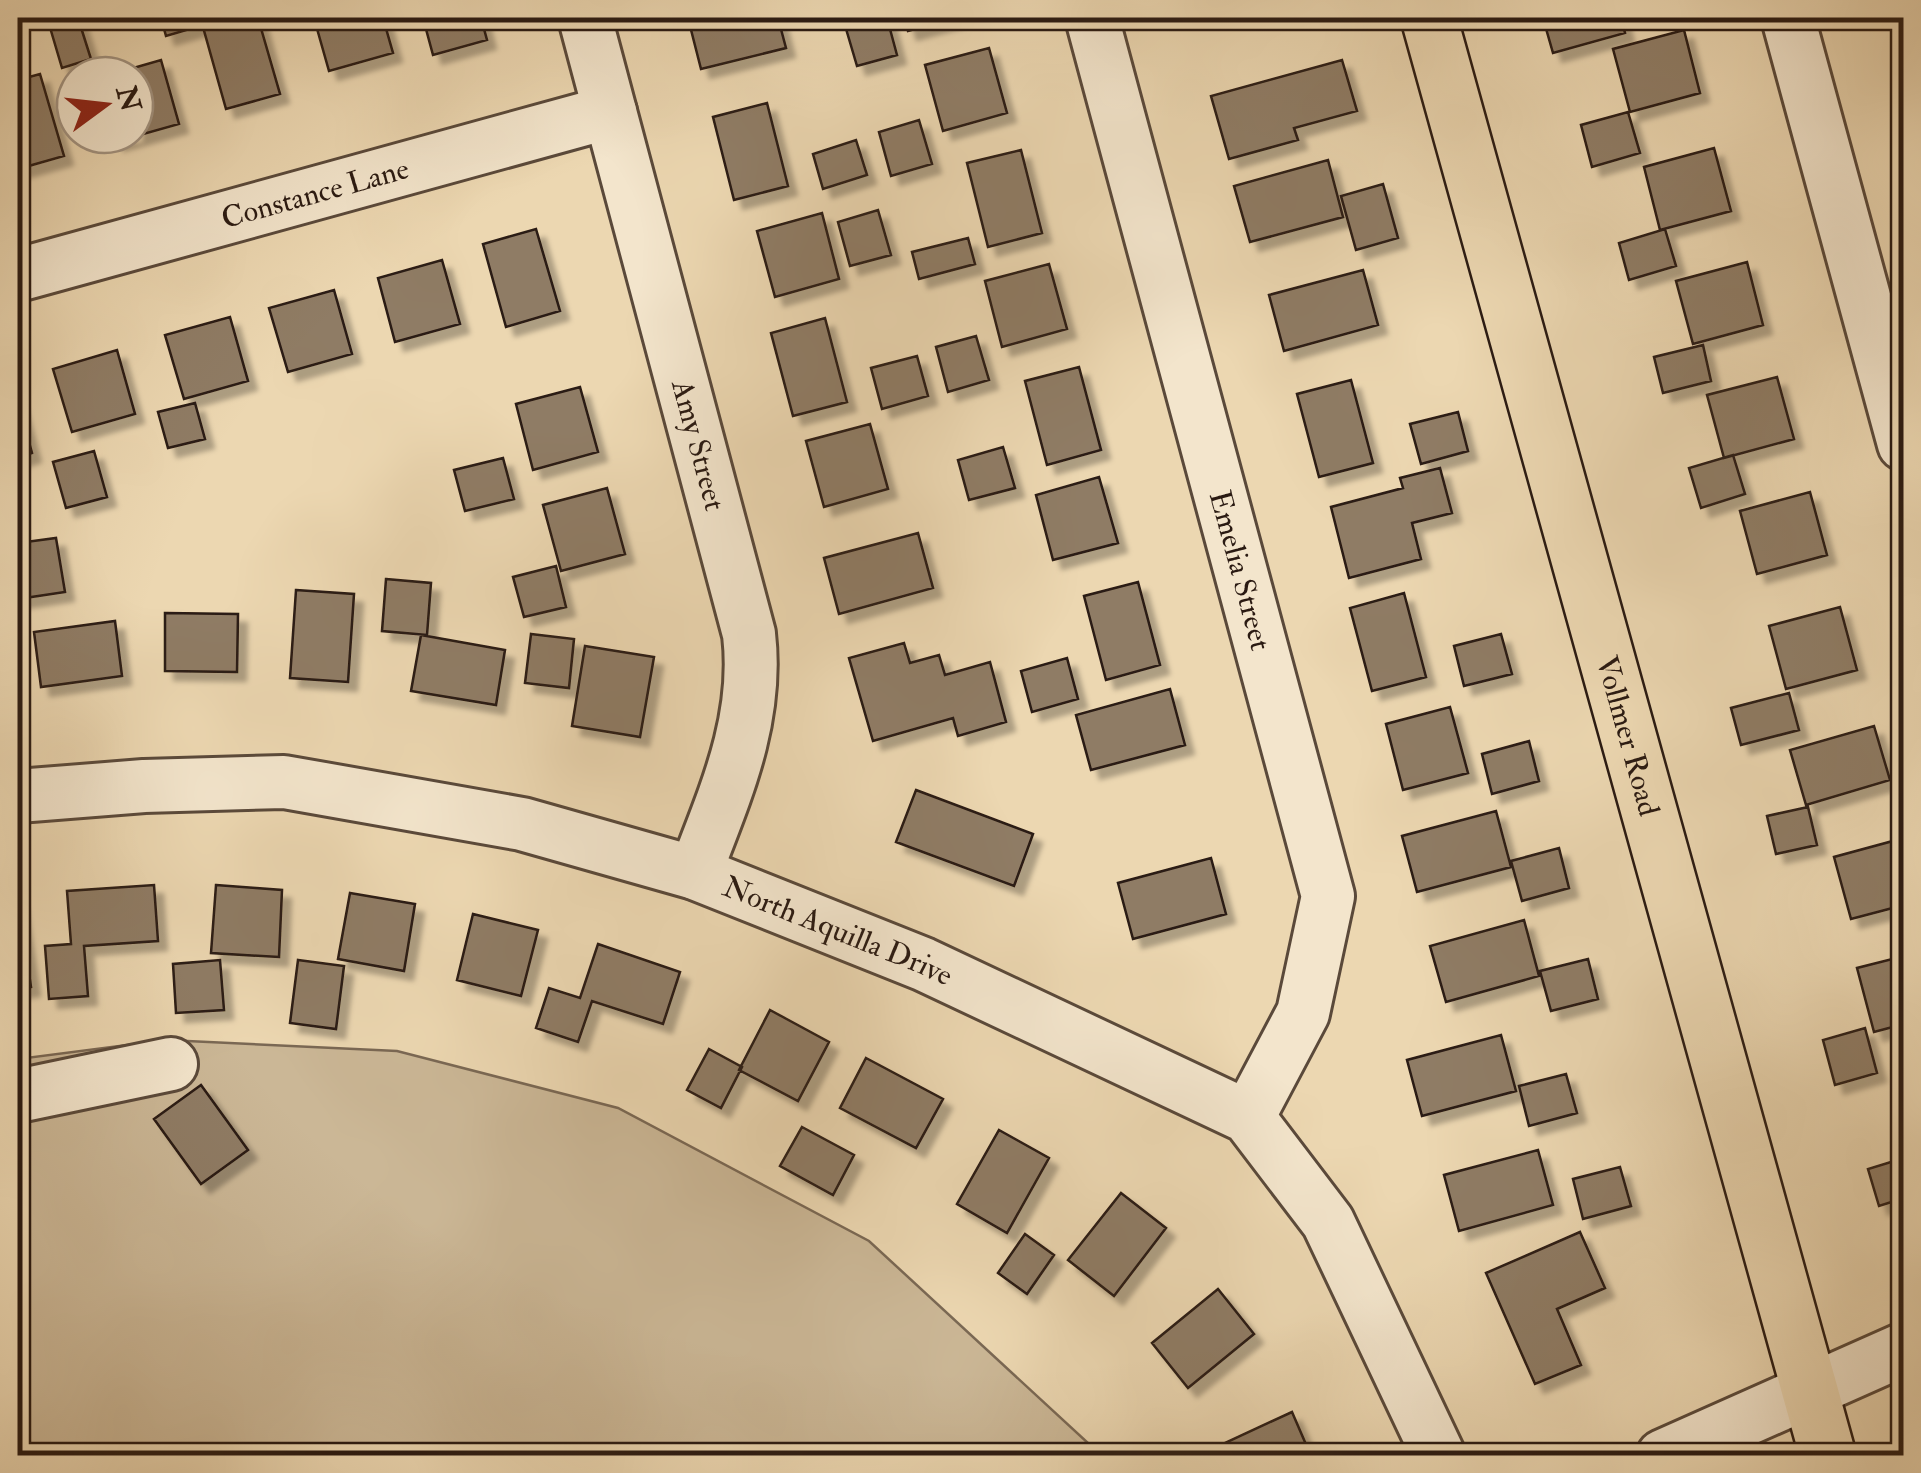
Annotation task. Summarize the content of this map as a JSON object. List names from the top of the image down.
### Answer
{
  "streets": {
    "main road": ["Vollmer Road"],
    "street": [
      "Constance Lane",
      "Amy Street",
      "Emelia Street",
      "North Aquilla Drive"
    ]
  },
  "crossings": [
    ["Constance Lane", "Amy Street"],
    ["Amy Street", "North Aquilla Drive"],
    ["Emelia Street", "North Aquilla Drive"]
  ],
  "north": "right"
}
